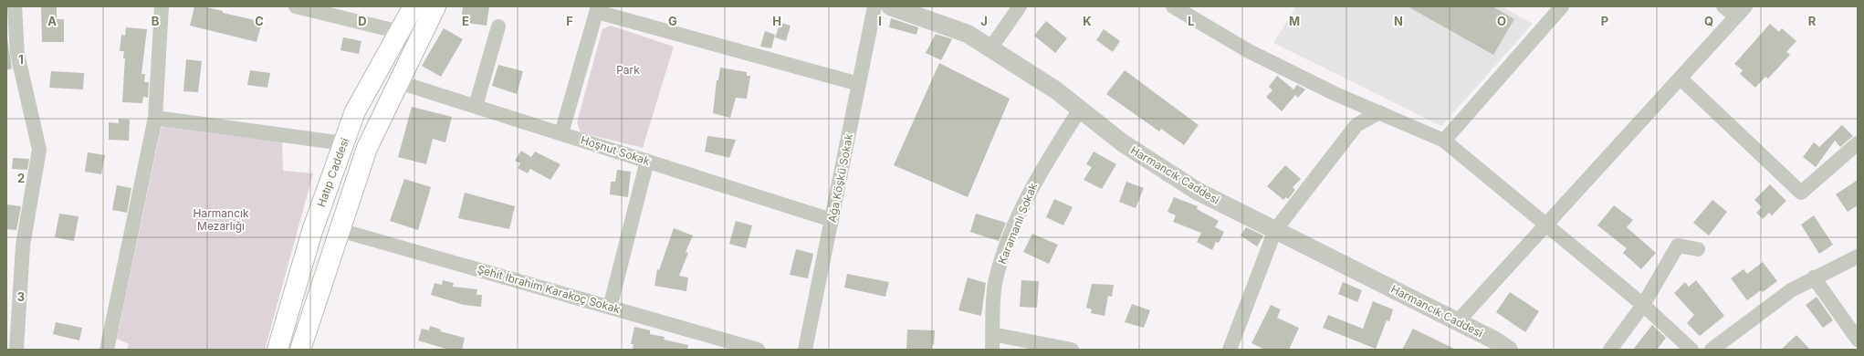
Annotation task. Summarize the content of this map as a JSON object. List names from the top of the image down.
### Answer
{
  "streets": {
    "main road": ["Hatıp Caddesi"],
    "street": [
      "Hoşnut Sokak",
      "Harmancık Caddesi",
      "Ağa Köşkü Sokak",
      "Karamanlı Sokak",
      "Şehit İbrahim Karakoç Sokak"
    ]
  },
  "crossings": [
    ["Hoşnut Sokak", "Hatıp Caddesi"],
    ["Hoşnut Sokak", "Ağa Köşkü Sokak"],
    ["Hatıp Caddesi", "Şehit İbrahim Karakoç Sokak"],
    ["Harmancık Caddesi", "Karamanlı Sokak"]
  ],
  "parks": ["Park", "Harmancık Mezarlığı"],
  "grid": {
    "columns": [
      "A",
      "B",
      "C",
      "D",
      "E",
      "F",
      "G",
      "H",
      "I",
      "J",
      "K",
      "L",
      "M",
      "N",
      "O",
      "P",
      "Q",
      "R"
    ],
    "rows": ["1", "2", "3"]
  }
}
